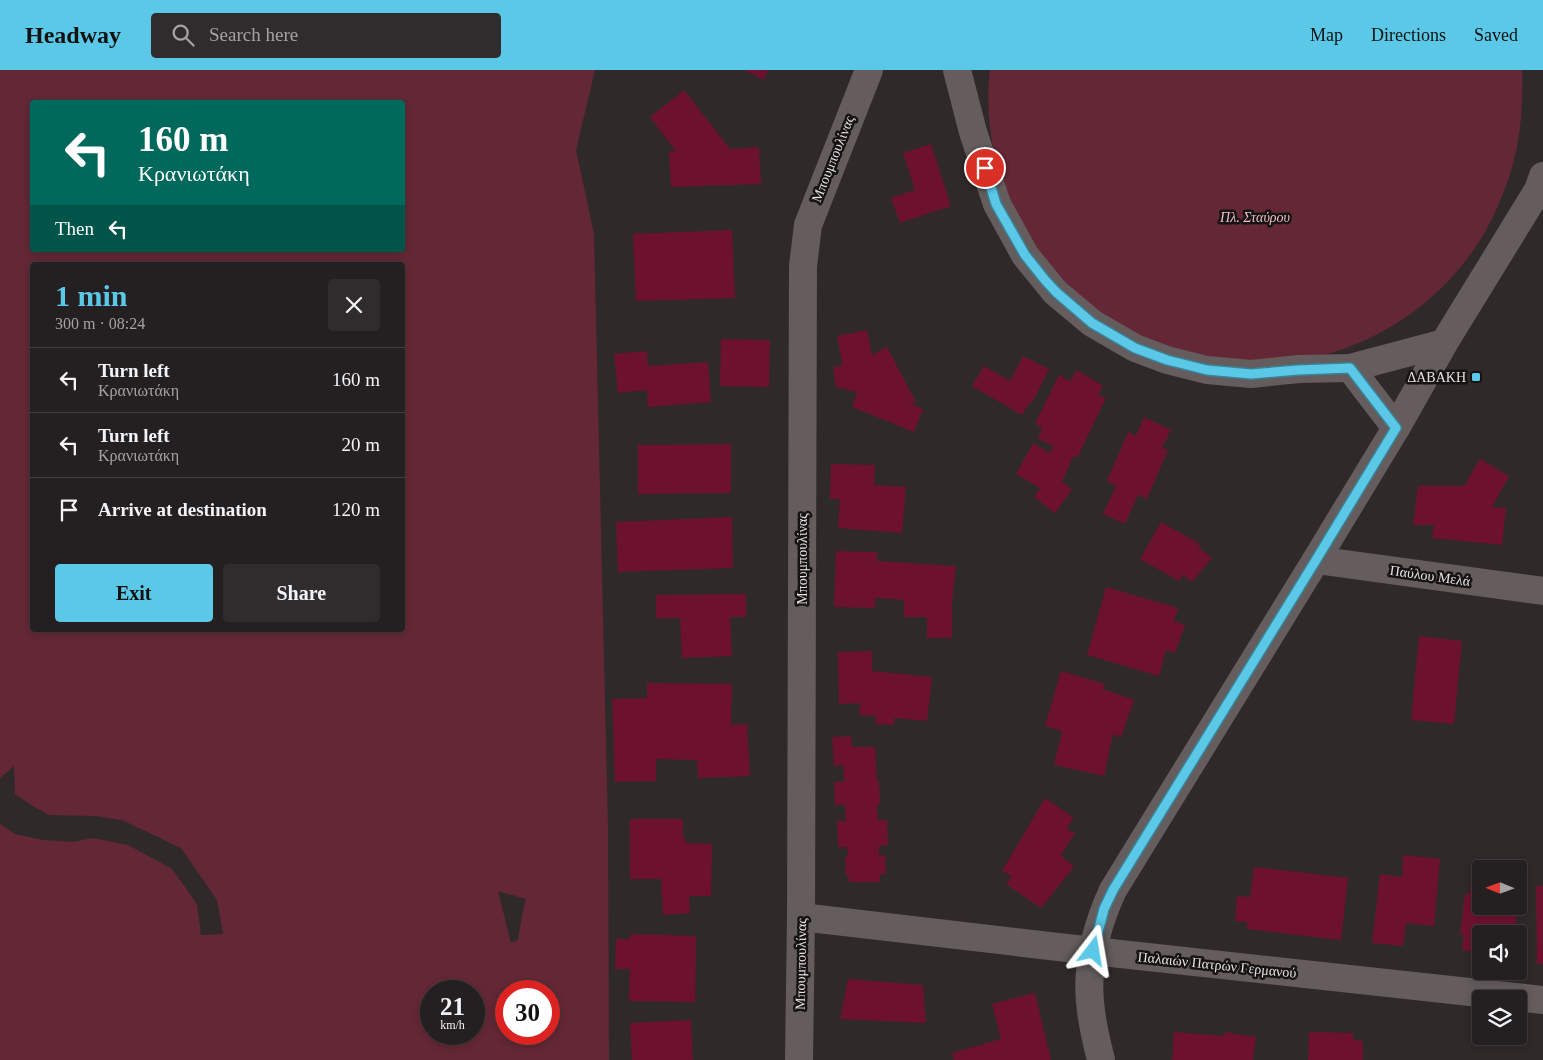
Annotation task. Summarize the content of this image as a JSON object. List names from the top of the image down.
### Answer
{
  "streets": {
    "street": ["Μπουμπουλίνας", "Παύλου Μελά", "Παλαιών Πατρών Γερμανού"]
  },
  "crossings": [
    ["Μπουμπουλίνας", "Παλαιών Πατρών Γερμανού"]
  ],
  "parks": ["Πλ. Σταύρου"],
  "places": {
    "transit": ["ΔΑΒΑΚΗ"]
  },
  "north": "left",
  "page": {
    "header": "Headway",
    "search": "Search here",
    "nav": ["Map", "Directions", "Saved"],
    "turn": ["160 m", "Κρανιωτάκη"],
    "then": "Then",
    "heading": ["1 min", "300 m · 08:24"],
    "list": [
      {
        "name": "Turn left",
        "note": "Κρανιωτάκη",
        "value": "160 m"
      },
      {
        "name": "Turn left",
        "note": "Κρανιωτάκη",
        "value": "20 m"
      },
      {
        "name": "Arrive at destination",
        "value": "120 m"
      }
    ],
    "buttons": ["Exit", "Share"],
    "speed": "21 km/h",
    "limit": "30"
  }
}
